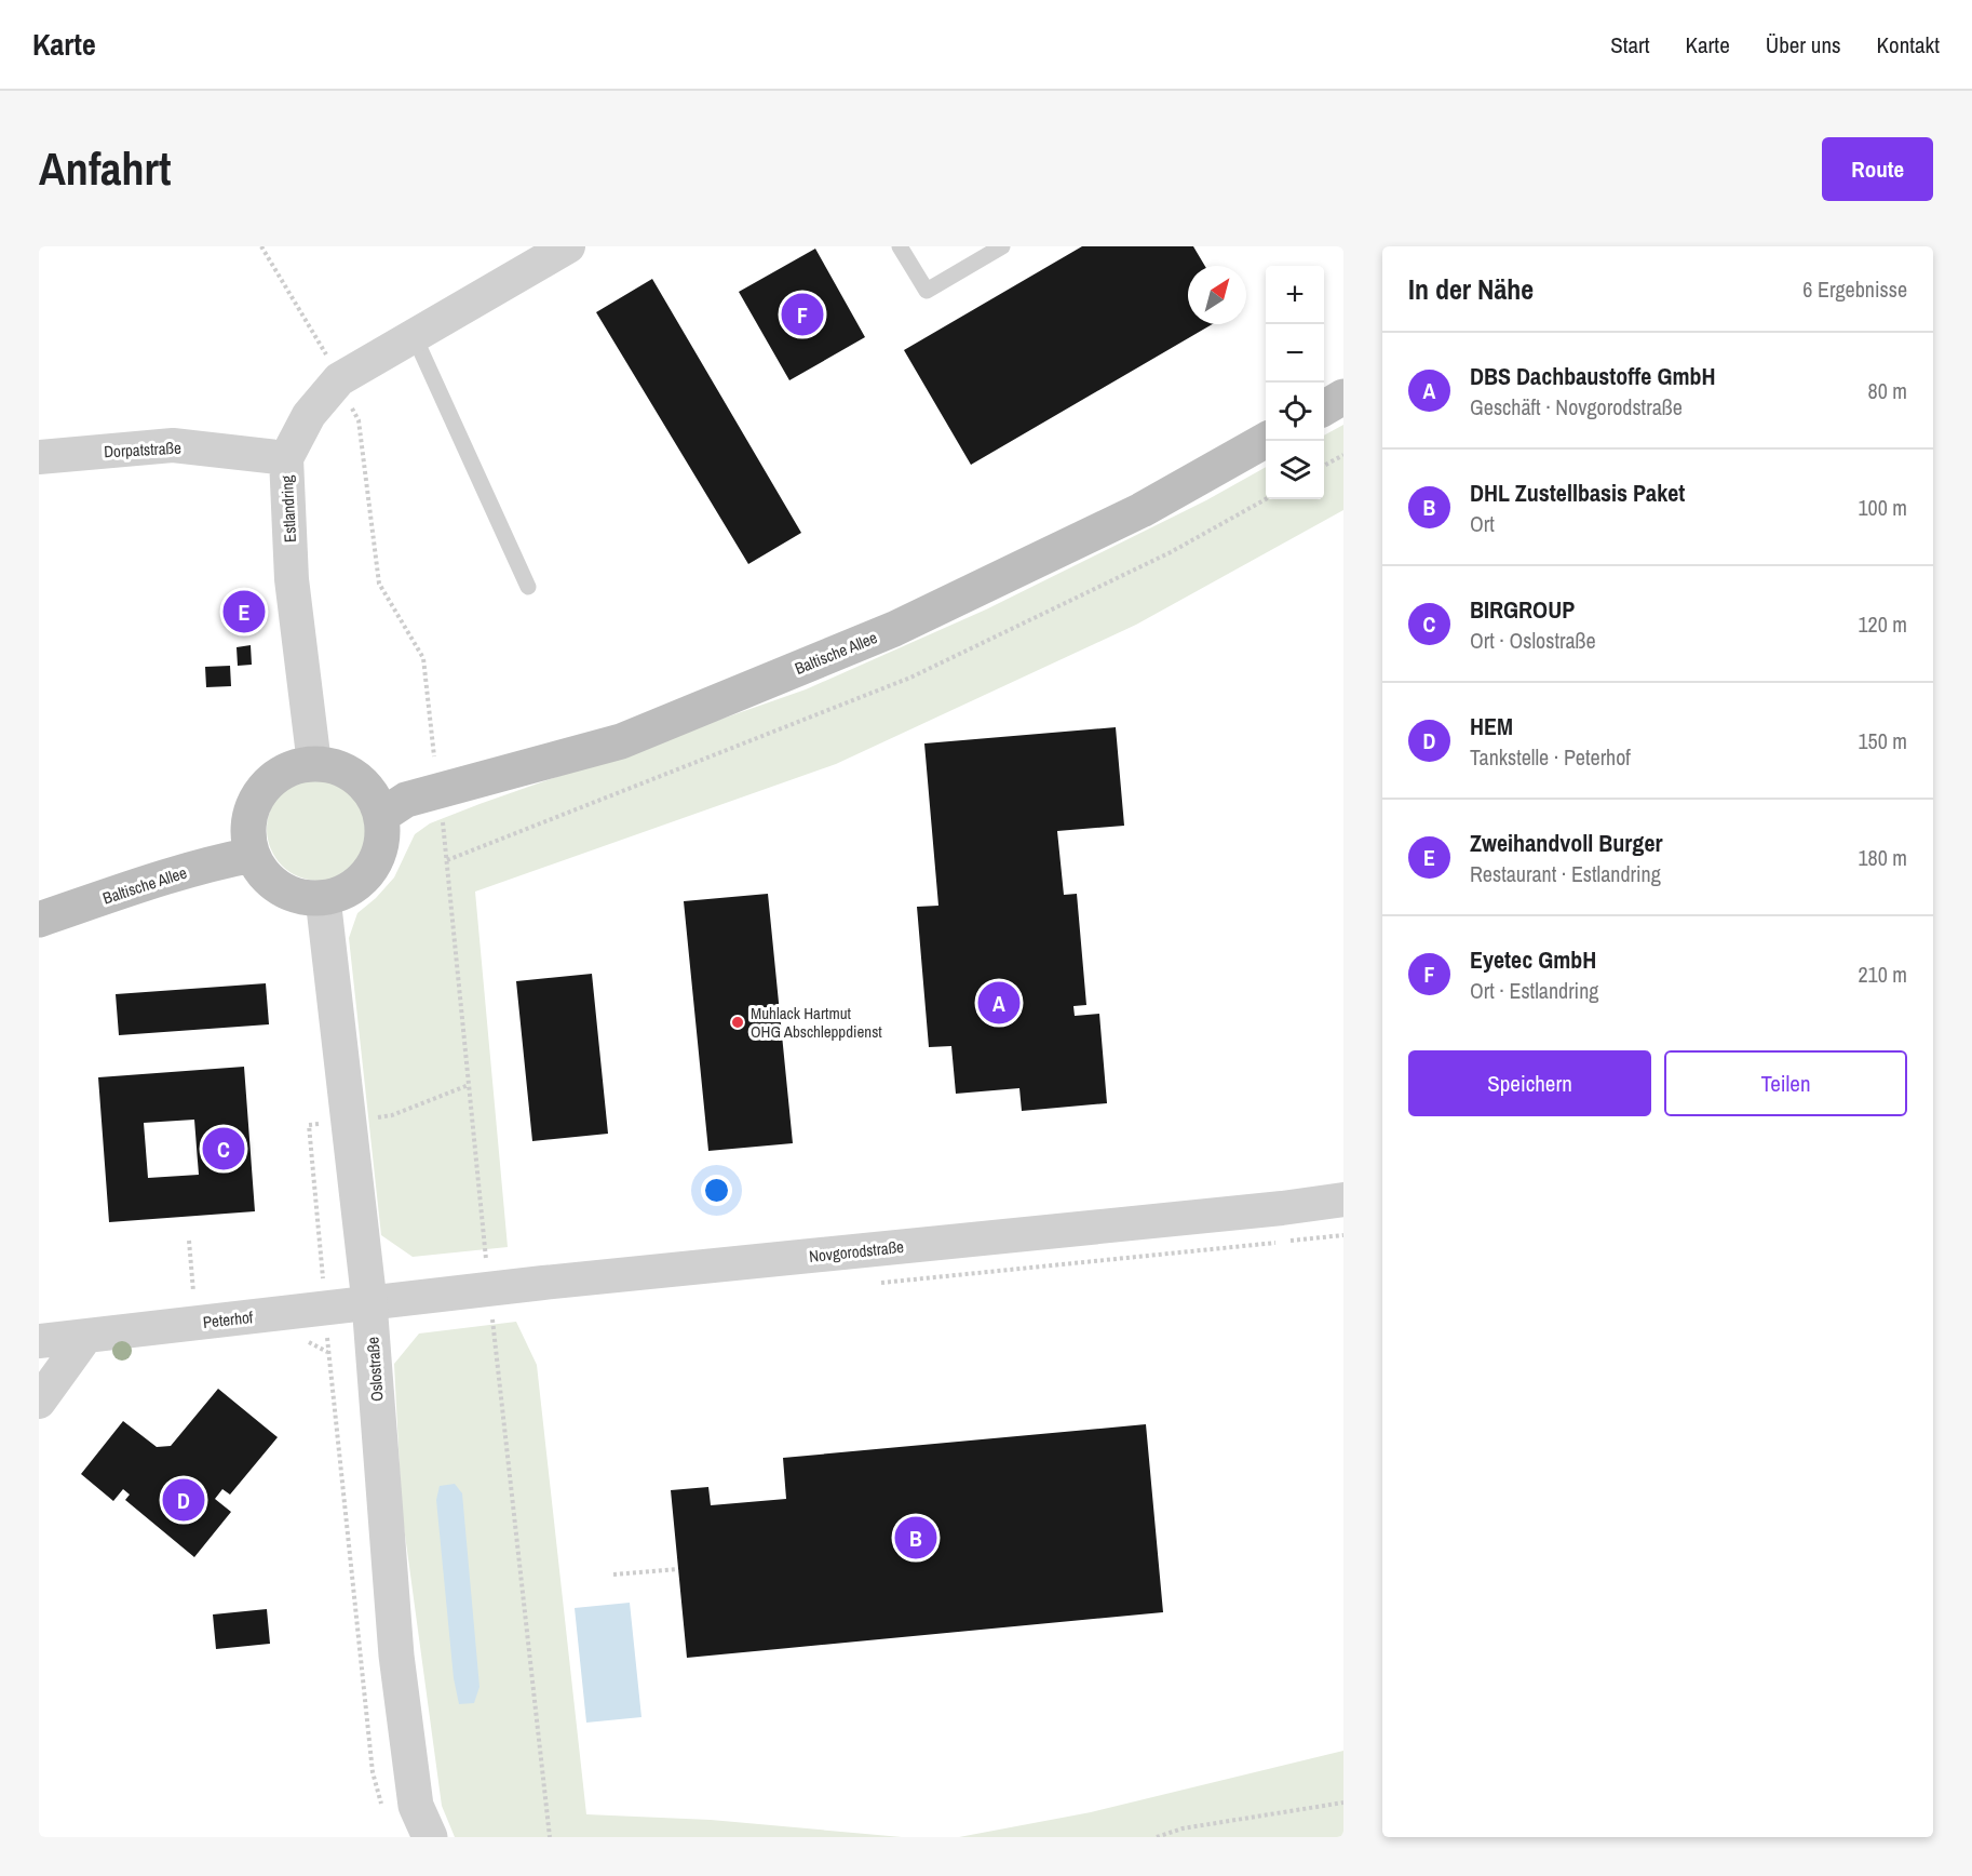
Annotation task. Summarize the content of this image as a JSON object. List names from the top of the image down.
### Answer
{
  "streets": {
    "main road": ["Baltische Allee"],
    "street": [
      "Dorpatstraße",
      "Estlandring",
      "Novgorodstraße",
      "Peterhof",
      "Oslostraße"
    ]
  },
  "crossings": [
    ["Dorpatstraße", "Estlandring"],
    ["Estlandring", "Baltische Allee"],
    ["Estlandring", "Oslostraße"],
    ["Baltische Allee", "Oslostraße"],
    ["Novgorodstraße", "Peterhof"],
    ["Novgorodstraße", "Oslostraße"],
    ["Peterhof", "Oslostraße"]
  ],
  "places": ["Muhlack Hartmut OHG Abschleppdienst"],
  "north": "top right",
  "page": {
    "header": "Karte",
    "nav": [
      "Start",
      "Karte",
      "Über uns",
      "Kontakt"
    ],
    "buttons": [
      "Route",
      ["Speichern", "Teilen"]
    ],
    "title": "Anfahrt",
    "heading": ["In der Nähe", "6 Ergebnisse"],
    "map_buttons": ["+", "−"],
    "pins": [
      "F",
      "E",
      "A",
      "C",
      "D",
      "B"
    ],
    "list": [
      {
        "mark": "A",
        "name": "DBS Dachbaustoffe GmbH",
        "note": "Geschäft · Novgorodstraße",
        "value": "80 m"
      },
      {
        "mark": "B",
        "name": "DHL Zustellbasis Paket",
        "note": "Ort",
        "value": "100 m"
      },
      {
        "mark": "C",
        "name": "BIRGROUP",
        "note": "Ort · Oslostraße",
        "value": "120 m"
      },
      {
        "mark": "D",
        "name": "HEM",
        "note": "Tankstelle · Peterhof",
        "value": "150 m"
      },
      {
        "mark": "E",
        "name": "Zweihandvoll Burger",
        "note": "Restaurant · Estlandring",
        "value": "180 m"
      },
      {
        "mark": "F",
        "name": "Eyetec GmbH",
        "note": "Ort · Estlandring",
        "value": "210 m"
      }
    ]
  }
}
